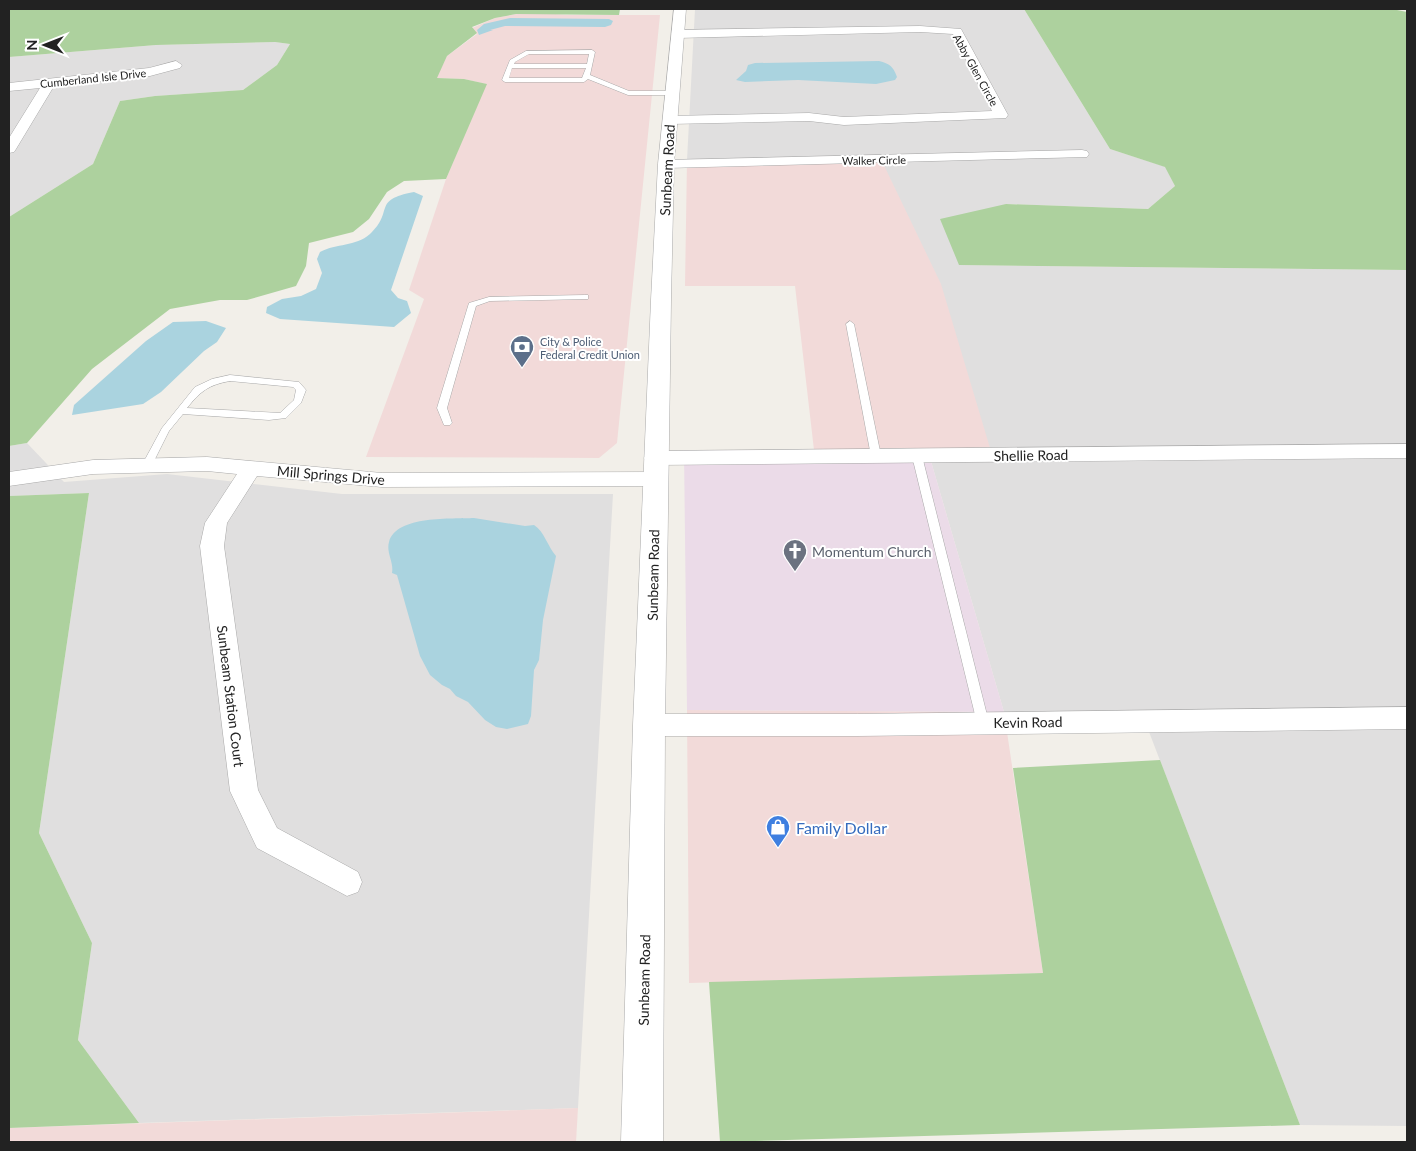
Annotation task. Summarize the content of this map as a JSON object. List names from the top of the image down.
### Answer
{
  "streets": {
    "street": [
      "Abby Glen Circle",
      "Cumberland Isle Drive",
      "Walker Circle",
      "Sunbeam Road",
      "Shellie Road",
      "Mill Springs Drive",
      "Sunbeam Station Court",
      "Kevin Road"
    ]
  },
  "crossings": [
    ["Abby Glen Circle", "Sunbeam Road"],
    ["Walker Circle", "Sunbeam Road"],
    ["Sunbeam Road", "Shellie Road"],
    ["Sunbeam Road", "Mill Springs Drive"],
    ["Sunbeam Road", "Kevin Road"],
    ["Shellie Road", "Mill Springs Drive"],
    ["Mill Springs Drive", "Sunbeam Station Court"]
  ],
  "places": {
    "bank": ["City & Police Federal Credit Union"],
    "church": ["Momentum Church"],
    "shop": ["Family Dollar"]
  },
  "north": "left"
}
